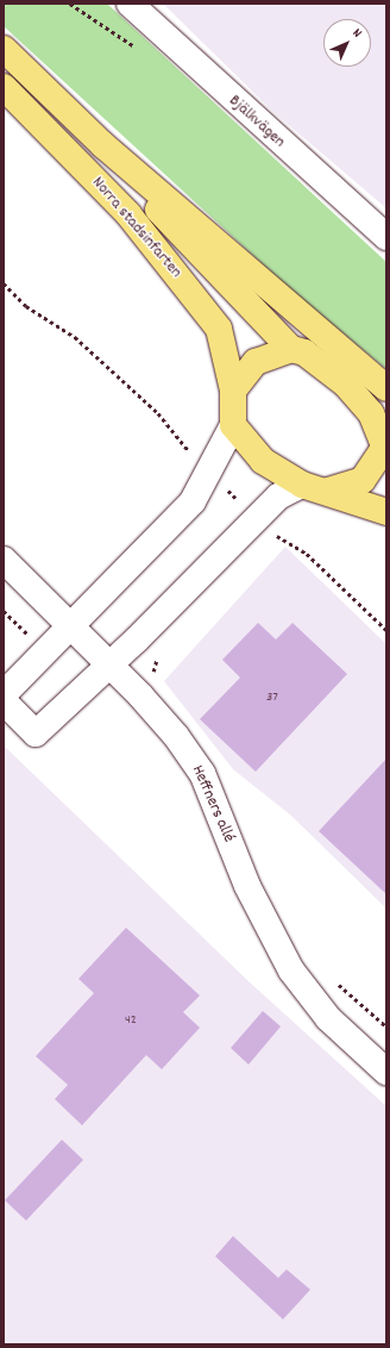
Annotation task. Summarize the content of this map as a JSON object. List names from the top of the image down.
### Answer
{
  "streets": {
    "main road": ["Norra stadsinfarten"],
    "street": ["Bjälkvägen", "Heffners allé"]
  },
  "house_numbers": ["37", "42"],
  "north": "top right"
}
